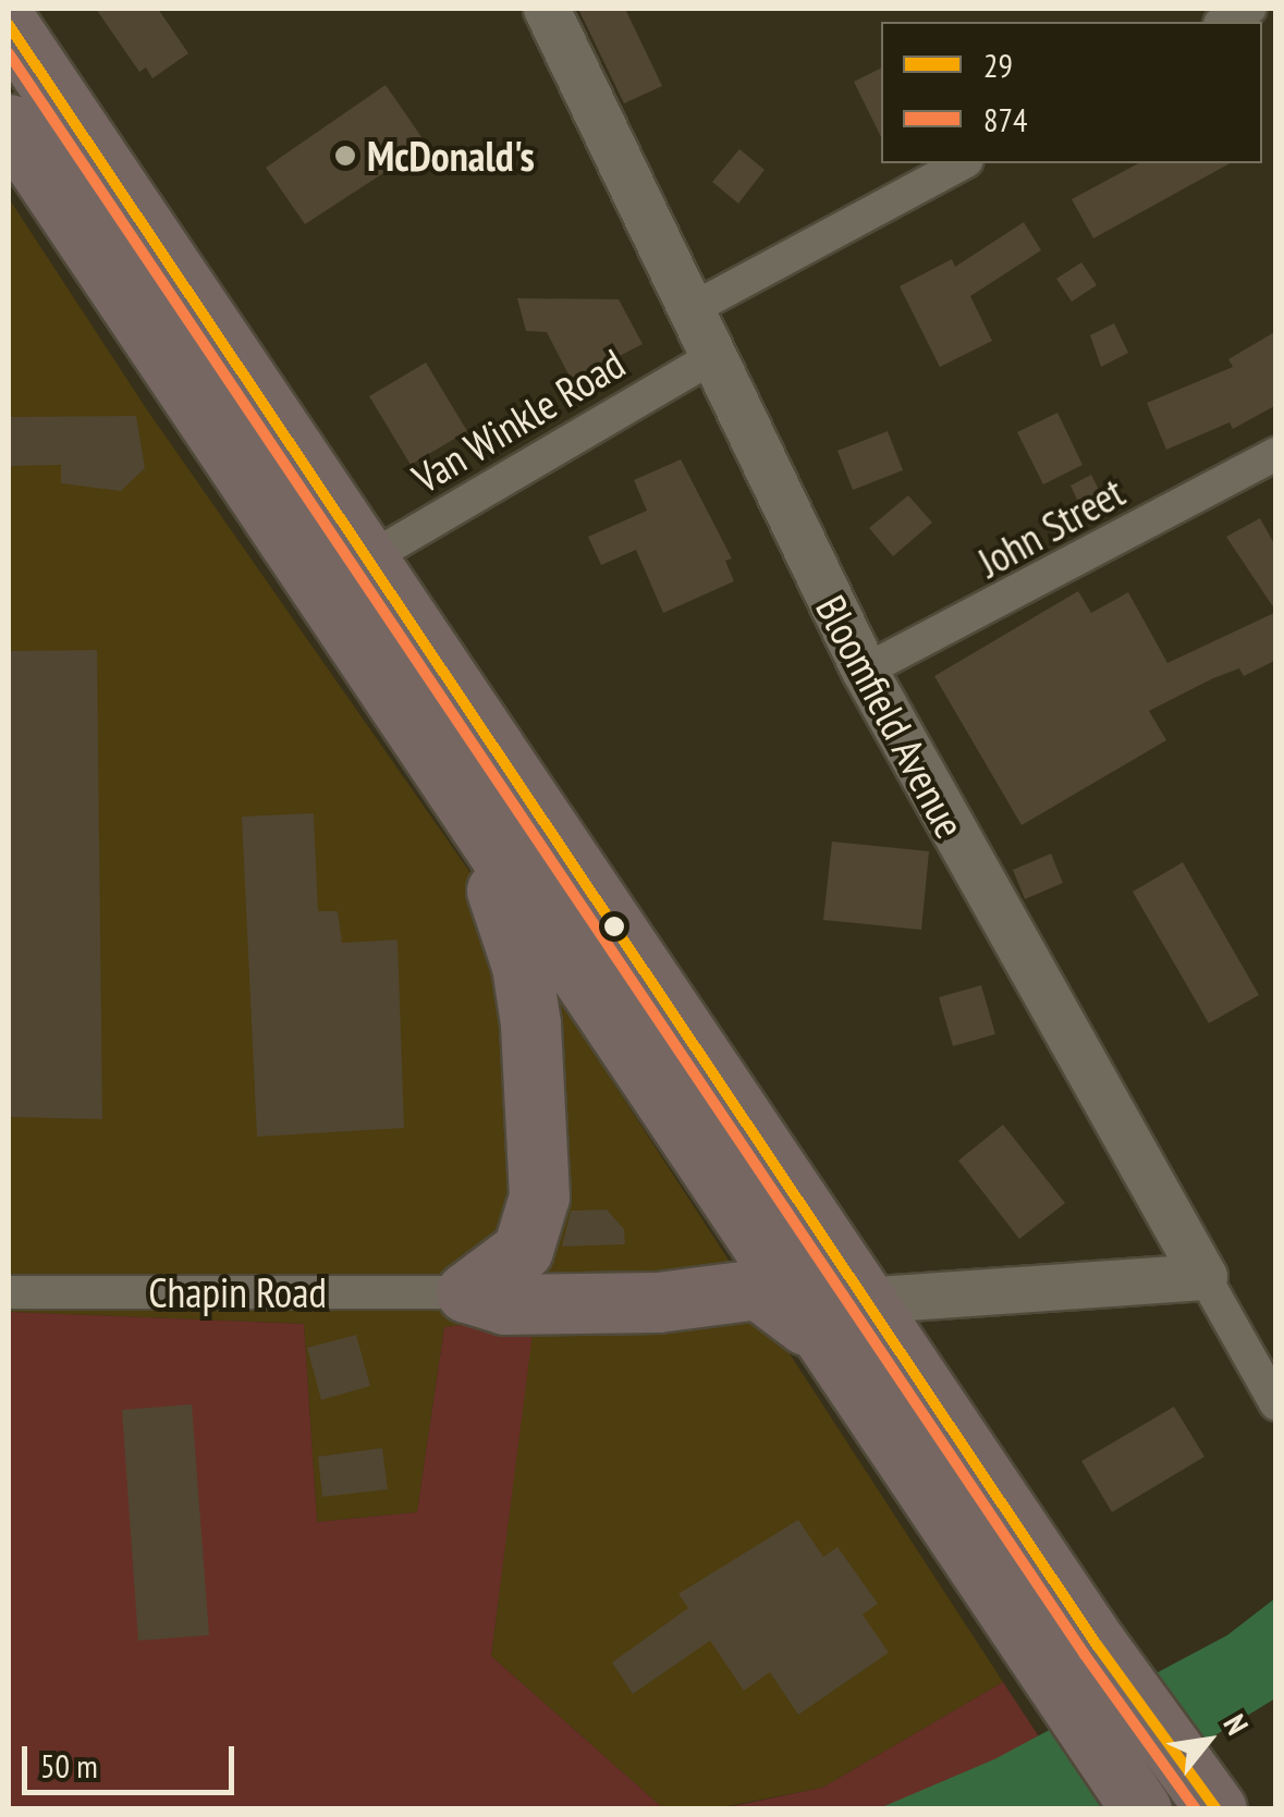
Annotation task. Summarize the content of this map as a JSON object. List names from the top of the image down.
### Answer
{
  "streets": {
    "street": [
      "Van Winkle Road",
      "John Street",
      "Bloomfield Avenue",
      "Chapin Road"
    ]
  },
  "crossings": [
    ["Van Winkle Road", "Bloomfield Avenue"],
    ["John Street", "Bloomfield Avenue"]
  ],
  "places": ["McDonald's"],
  "lines": ["transit line 29", "transit line 874"],
  "legend": ["29", "874"],
  "scale_bar": "50 m",
  "north": "top right"
}
